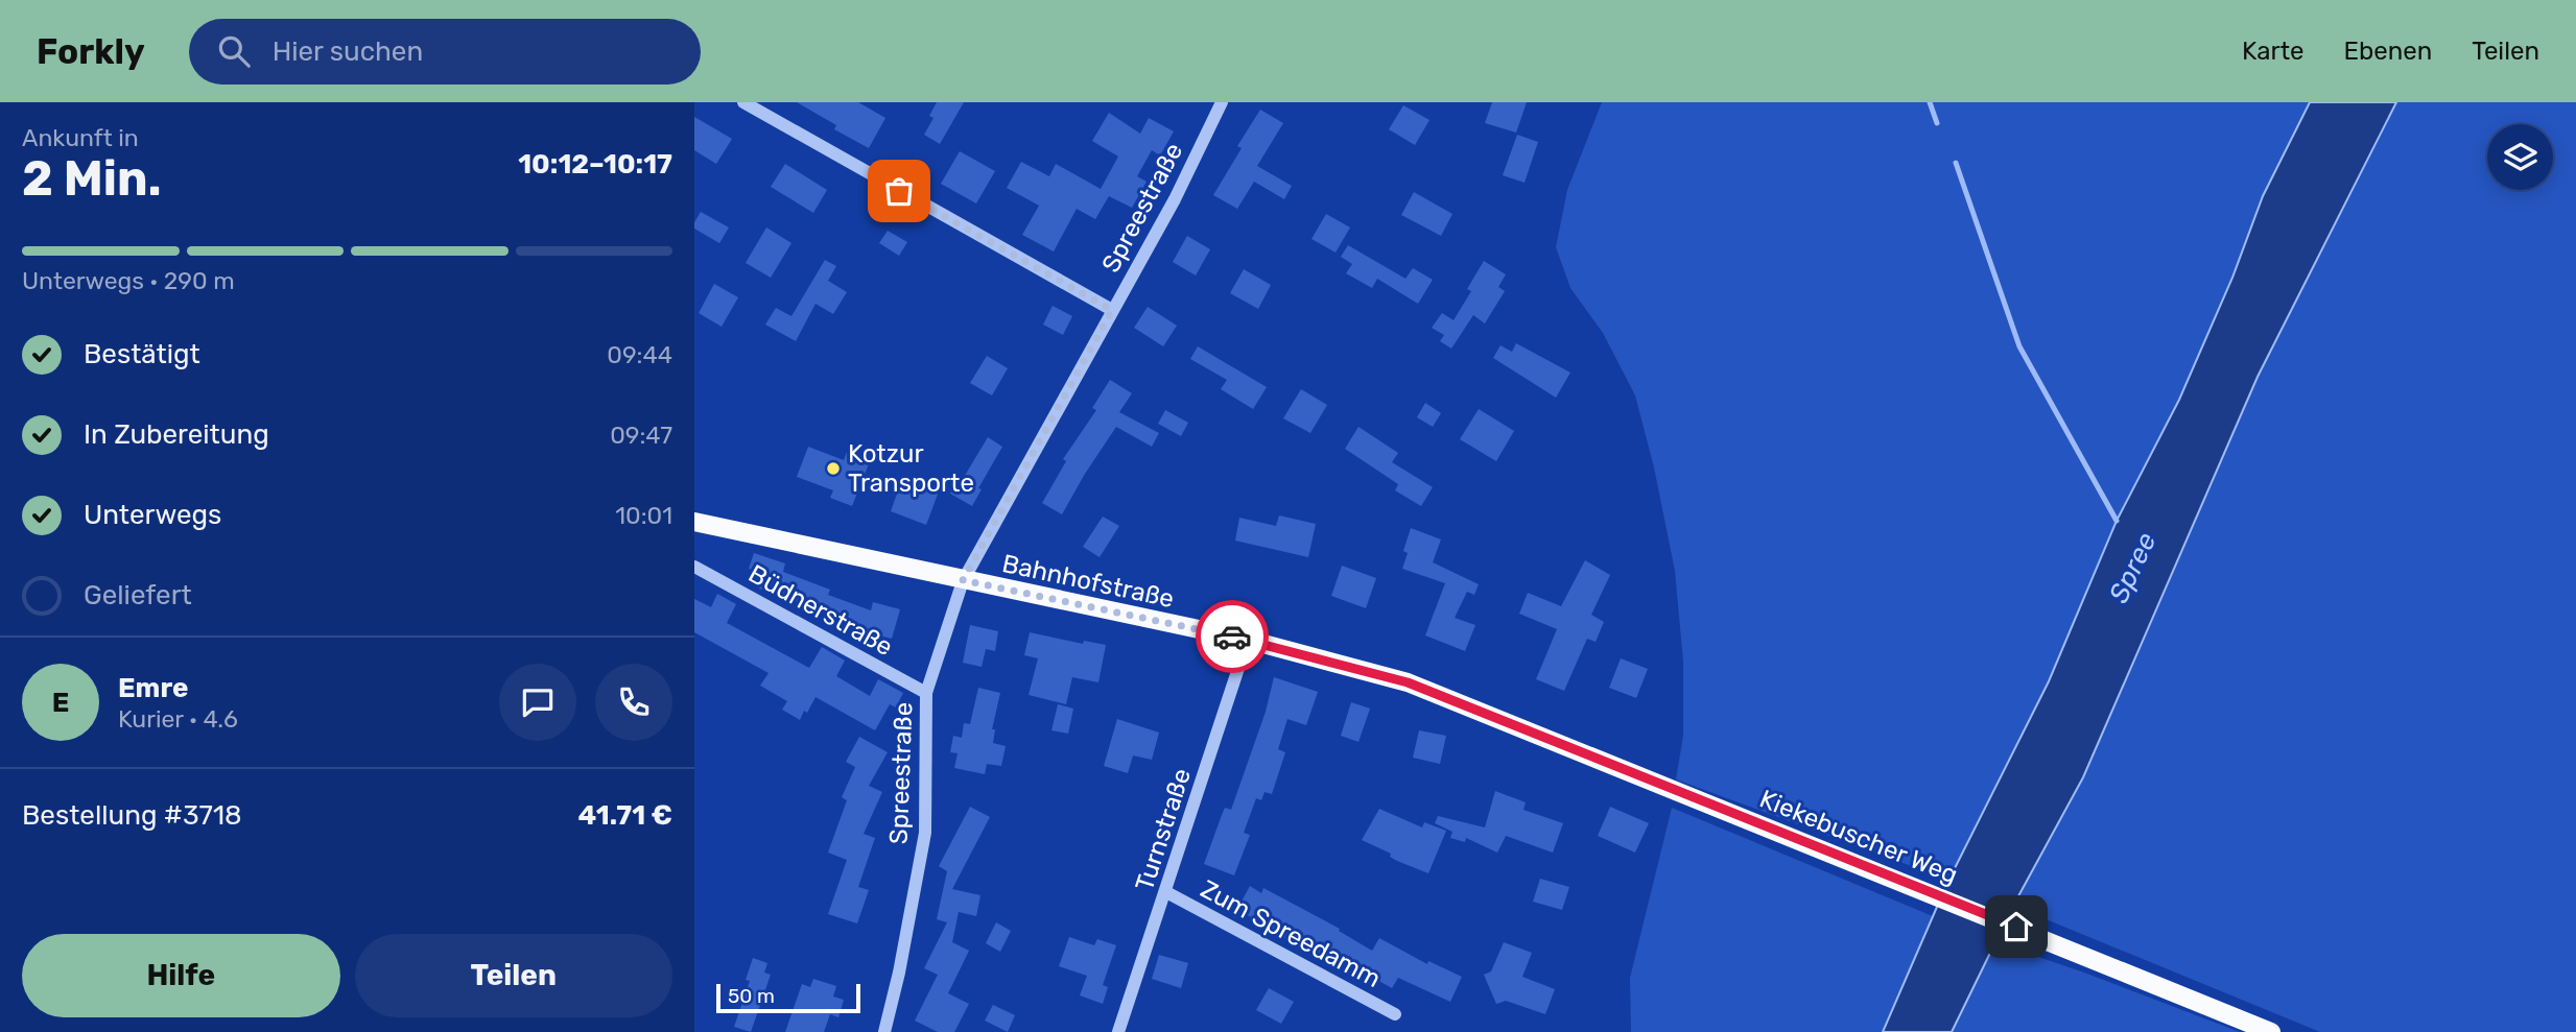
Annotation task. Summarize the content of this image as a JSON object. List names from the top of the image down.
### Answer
{
  "streets": {
    "main road": ["Bahnhofstraße", "Kiekebuscher Weg"],
    "street": [
      "Spreestraße",
      "Büdnerstraße",
      "Turnstraße",
      "Zum Spreedamm"
    ]
  },
  "crossings": [
    ["Spreestraße", "Bahnhofstraße"],
    ["Spreestraße", "Büdnerstraße"],
    ["Bahnhofstraße", "Turnstraße"],
    ["Bahnhofstraße", "Kiekebuscher Weg"],
    ["Turnstraße", "Zum Spreedamm"]
  ],
  "water": ["Spree"],
  "places": ["Kotzur Transporte"],
  "scale_bar": "50 m",
  "page": {
    "header": "Forkly",
    "search": "Hier suchen",
    "nav": ["Karte", "Ebenen", "Teilen"],
    "heading": ["2 Min.", "Ankunft in", "10:12–10:17"],
    "panel": [
      "Emre",
      "Kurier · 4.6",
      "Bestellung #3718",
      "41.71 €"
    ],
    "bar": "Unterwegs · 290 m",
    "list": [
      ["Bestätigt", "09:44"],
      ["In Zubereitung", "09:47"],
      ["Unterwegs", "10:01"],
      "Geliefert"
    ],
    "round": "E",
    "buttons": ["Hilfe", "Teilen"],
    "scale": "50 m"
  }
}
